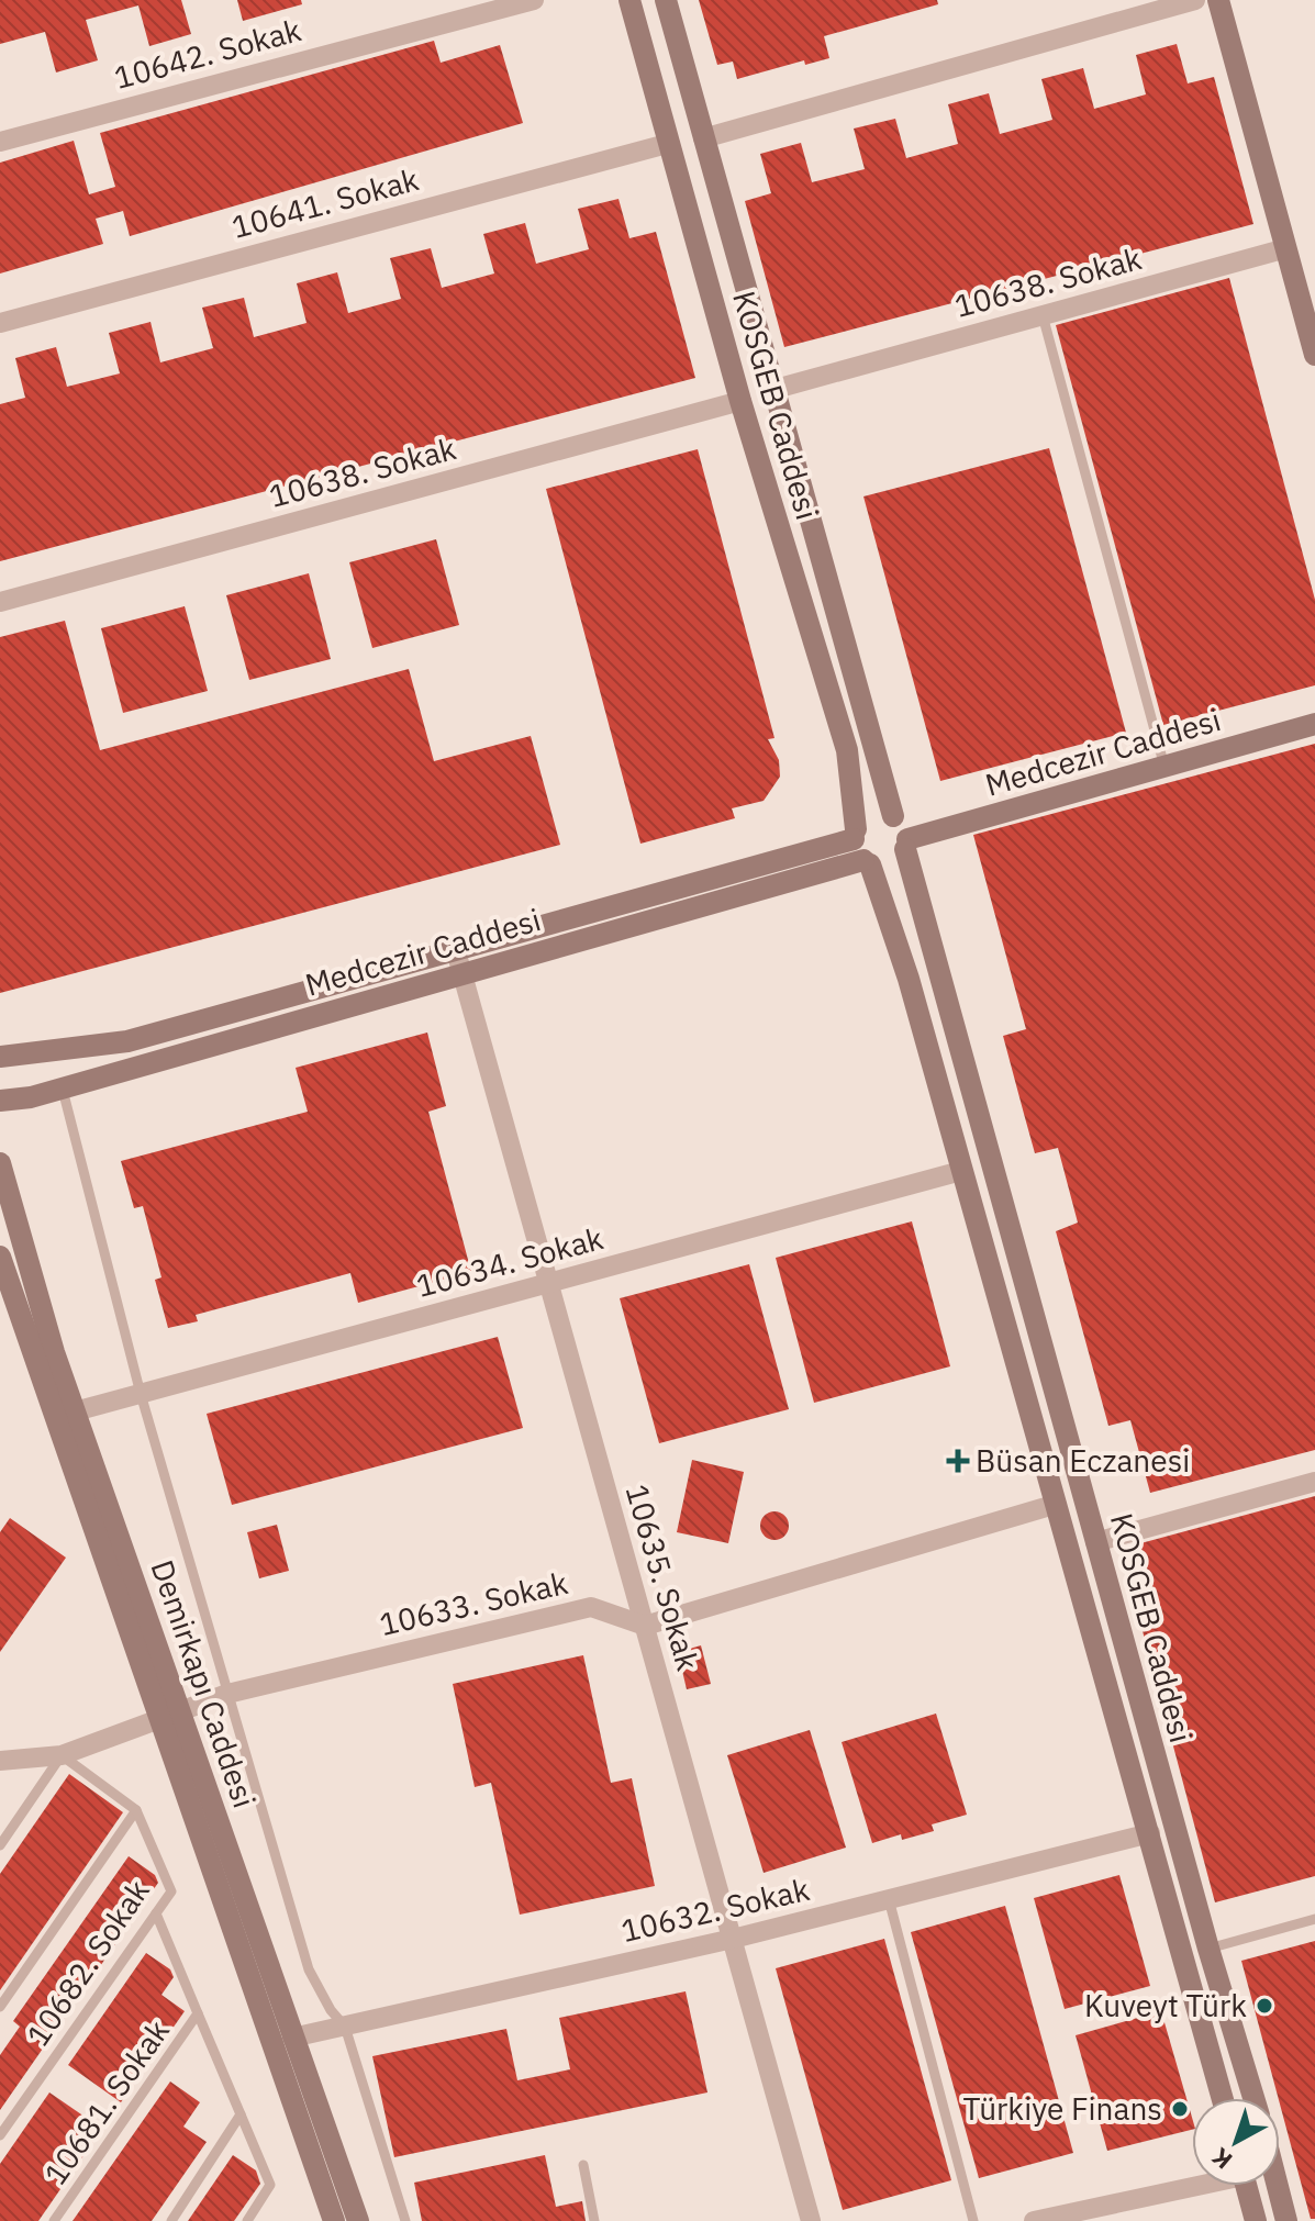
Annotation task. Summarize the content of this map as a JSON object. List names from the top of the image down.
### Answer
{
  "streets": {
    "street": [
      "10642. Sokak",
      "10641. Sokak",
      "10638. Sokak",
      "KOSGEB Caddesi",
      "Medcezir Caddesi",
      "10634. Sokak",
      "10635. Sokak",
      "10633. Sokak",
      "Demirkapı Caddesi",
      "10632. Sokak"
    ],
    "lane": ["10682. Sokak", "10681. Sokak"]
  },
  "crossings": [
    ["10641. Sokak", "KOSGEB Caddesi"],
    ["10638. Sokak", "KOSGEB Caddesi"],
    ["KOSGEB Caddesi", "Medcezir Caddesi"],
    ["KOSGEB Caddesi", "10634. Sokak"],
    ["KOSGEB Caddesi", "10632. Sokak"],
    ["Medcezir Caddesi", "10635. Sokak"],
    ["10634. Sokak", "10635. Sokak"],
    ["10634. Sokak", "Demirkapı Caddesi"],
    ["10635. Sokak", "10633. Sokak"],
    ["10635. Sokak", "10632. Sokak"],
    ["10633. Sokak", "Demirkapı Caddesi"],
    ["Demirkapı Caddesi", "10632. Sokak"],
    ["10682. Sokak", "10681. Sokak"]
  ],
  "places": {
    "health": ["Büsan Eczanesi"],
    "other": ["Kuveyt Türk", "Türkiye Finans"]
  },
  "north": "bottom left"
}
